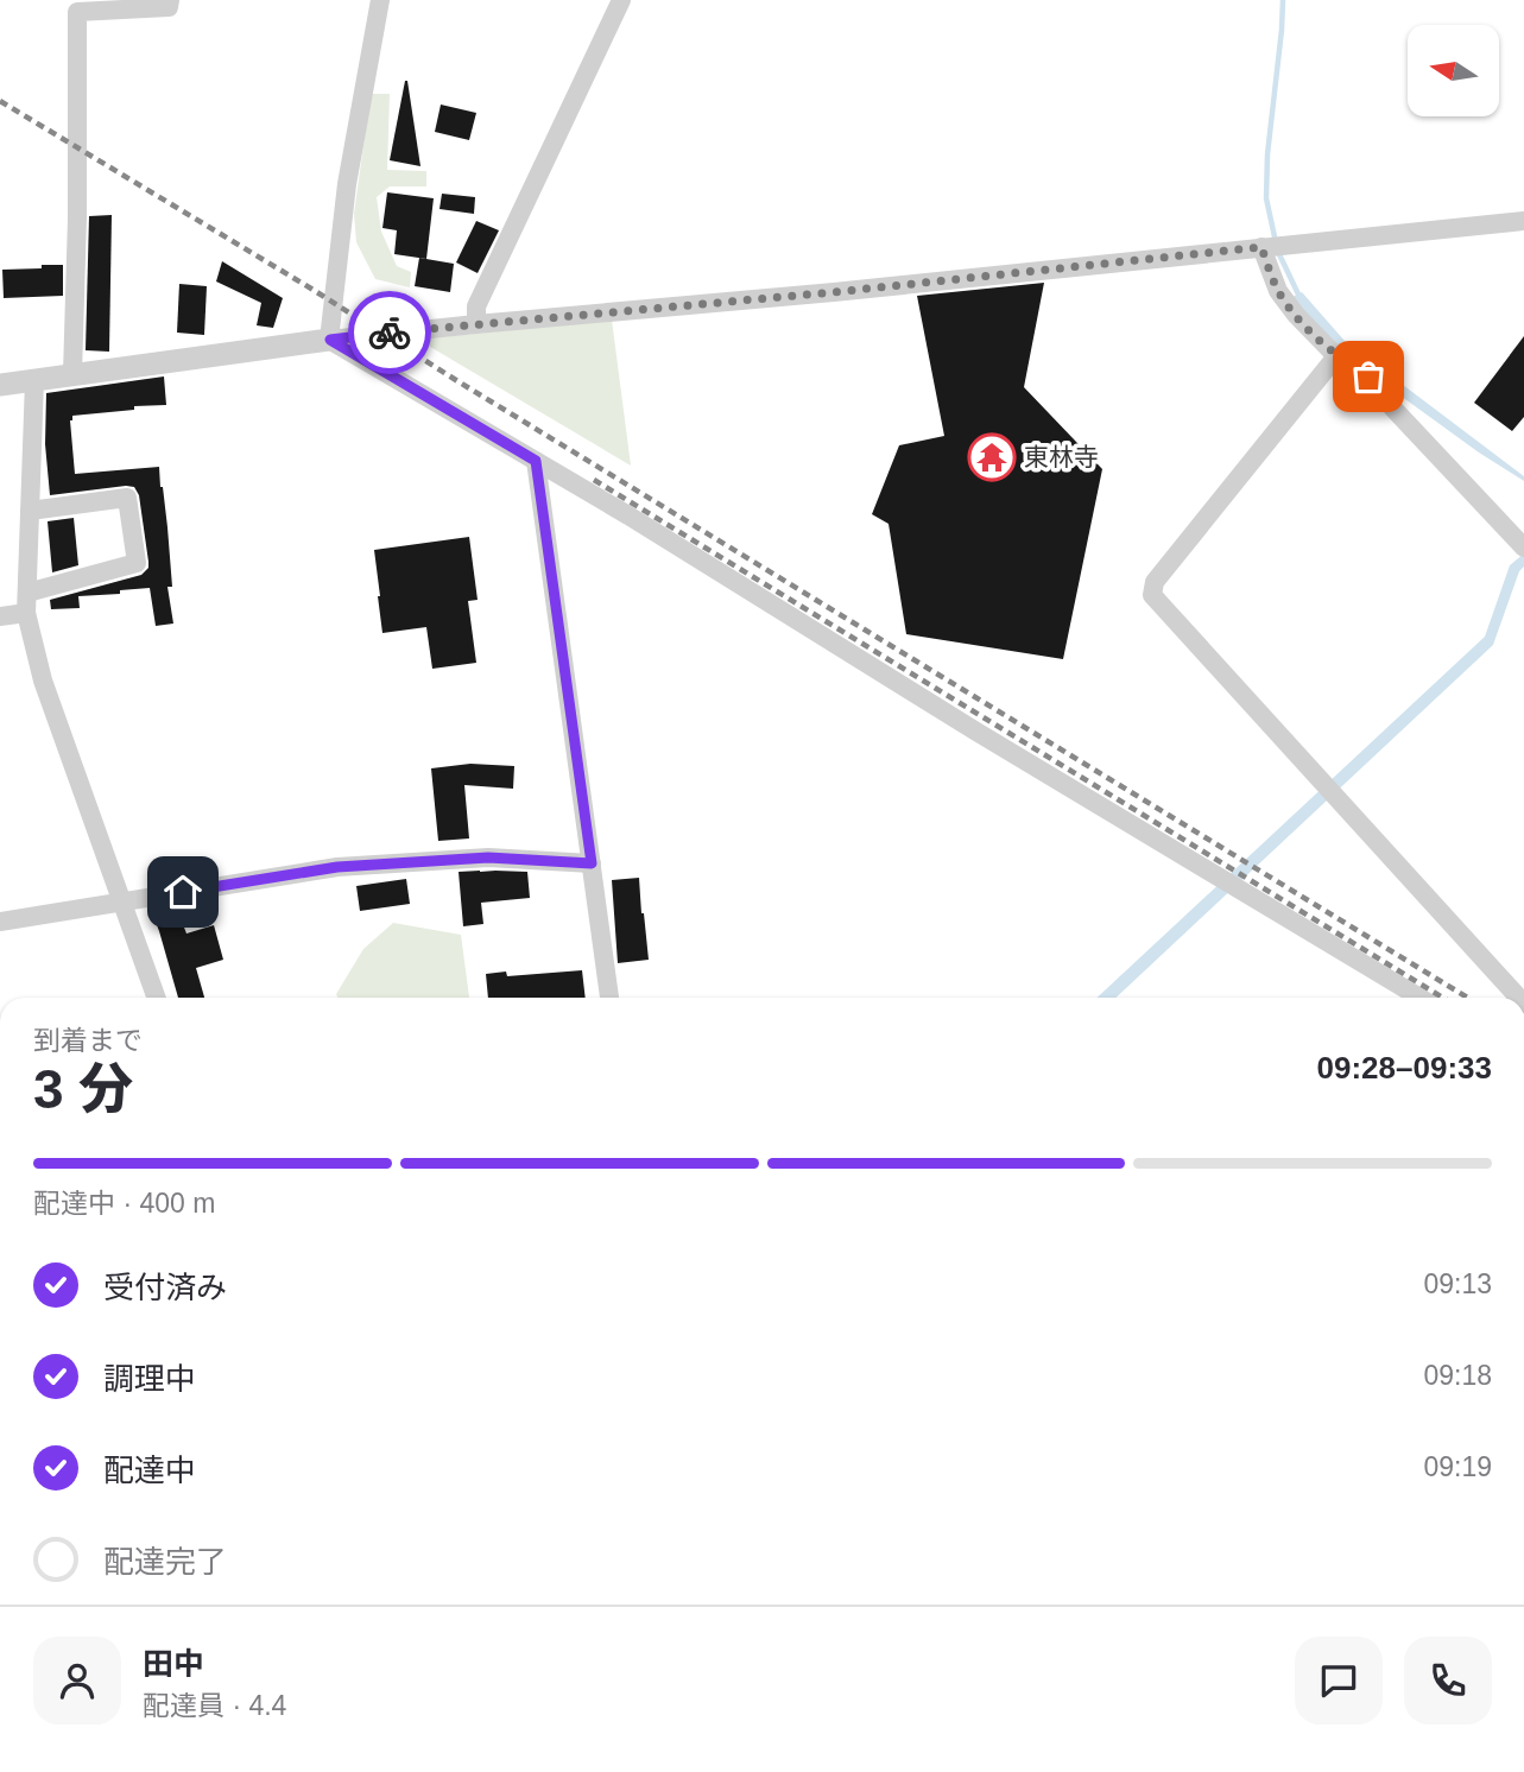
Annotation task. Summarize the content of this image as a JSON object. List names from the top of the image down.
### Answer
{
  "places": {
    "temple": ["東林寺"]
  },
  "north": "left",
  "page": {
    "heading": ["3 分", "到着まで", "09:28–09:33"],
    "panel": ["田中", "配達員 · 4.4"],
    "bar": "配達中 · 400 m",
    "list": [
      ["受付済み", "09:13"],
      ["調理中", "09:18"],
      ["配達中", "09:19"],
      "配達完了"
    ]
  }
}
